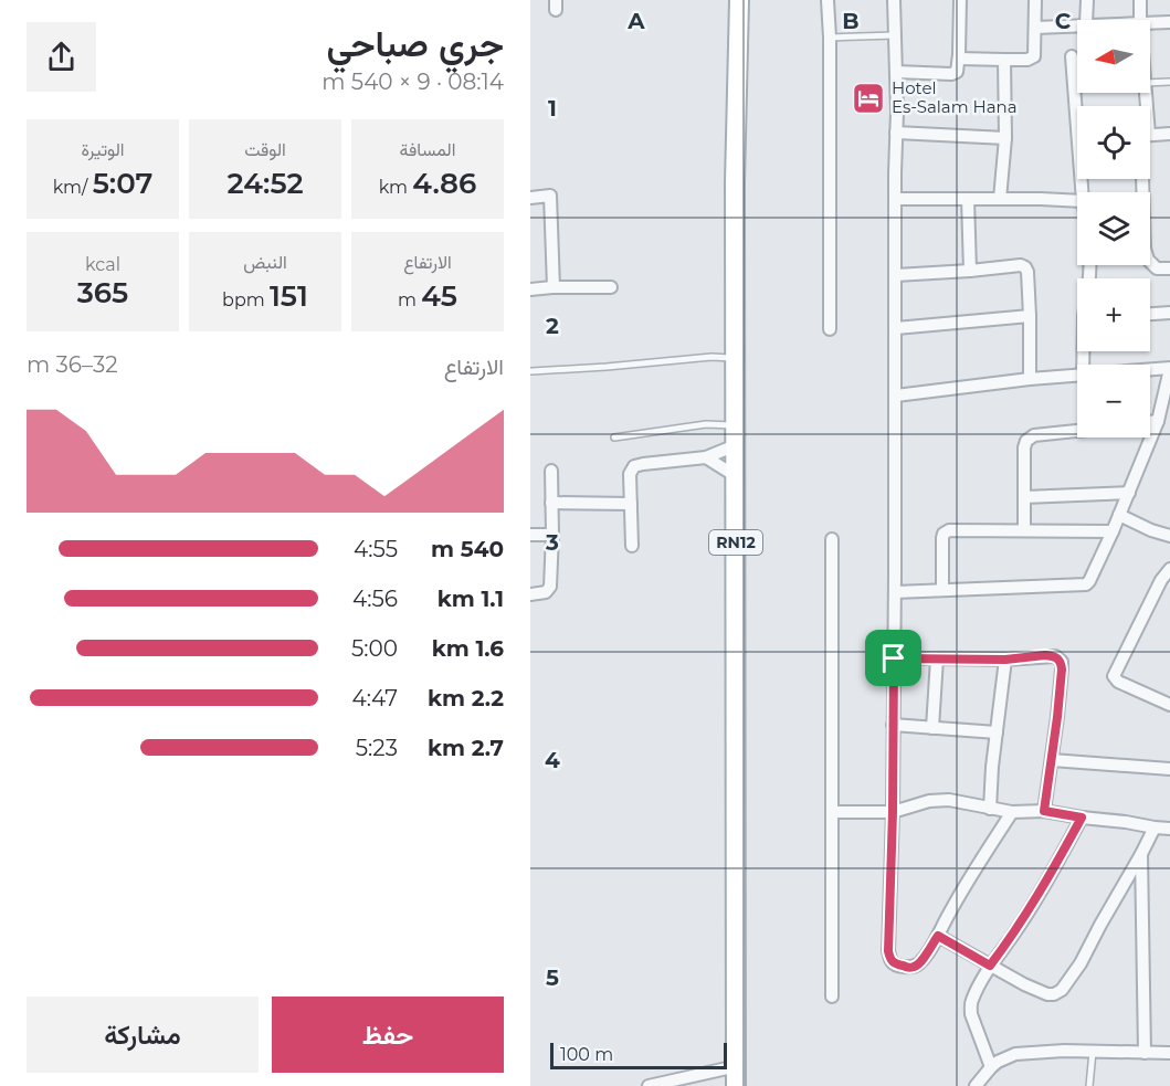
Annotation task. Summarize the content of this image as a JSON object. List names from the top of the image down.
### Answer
{
  "streets": {
    "main road": ["RN12"]
  },
  "places": {
    "hotel": ["Hotel Es-Salam Hana"]
  },
  "scale_bar": "100 m",
  "north": "left",
  "page": {
    "heading": ["جري صباحي", "08:14 · 9 × 540 m"],
    "map_buttons": ["+", "−"],
    "stats": [
      ["المسافة", "4.86 km"],
      ["الوقت", "24:52"],
      ["الوتيرة", "5:07 /km"],
      ["الارتفاع", "45 m"],
      ["النبض", "151 bpm"],
      ["kcal", "365"]
    ],
    "chart": ["الارتفاع", "32–36 m"],
    "list": [
      {
        "name": "540 m",
        "note": "4:55"
      },
      {
        "name": "1.1 km",
        "note": "4:56"
      },
      {
        "name": "1.6 km",
        "note": "5:00"
      },
      {
        "name": "2.2 km",
        "note": "4:47"
      },
      {
        "name": "2.7 km",
        "note": "5:23"
      }
    ],
    "buttons": ["حفظ", "مشاركة"],
    "scale": "100 m"
  },
  "grid": {
    "columns": ["A", "B", "C"],
    "rows": [
      "1",
      "2",
      "3",
      "4",
      "5"
    ]
  }
}
